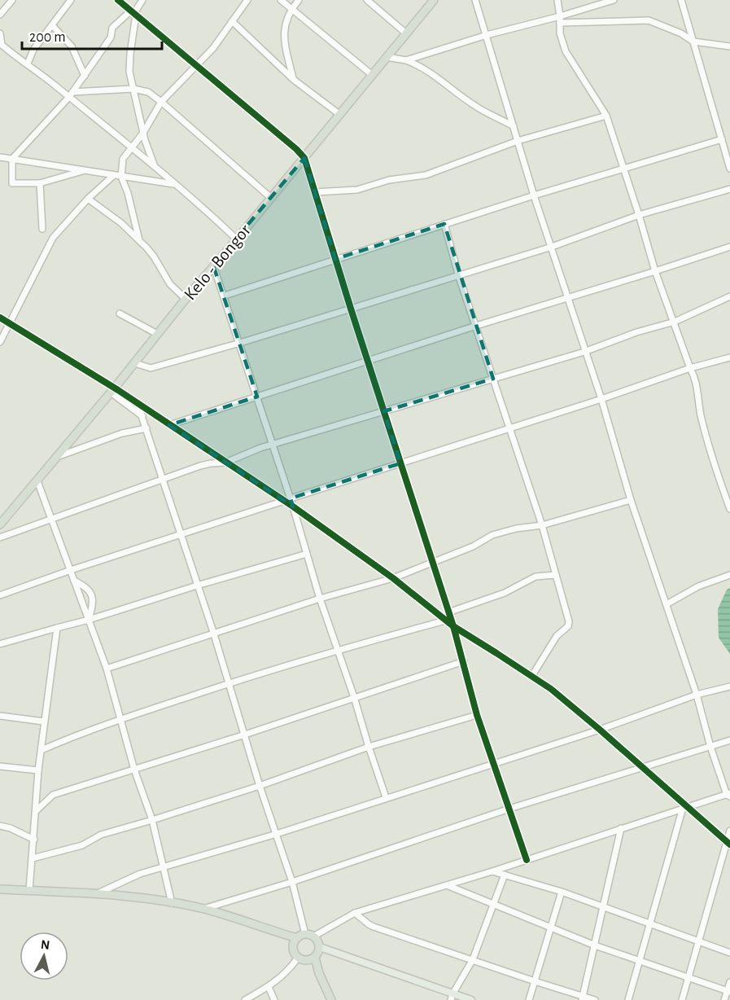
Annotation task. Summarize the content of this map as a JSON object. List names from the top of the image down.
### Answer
{
  "streets": {
    "highway": ["Kelo - Bongor"]
  },
  "scale_bar": "200 m",
  "north": "top"
}
